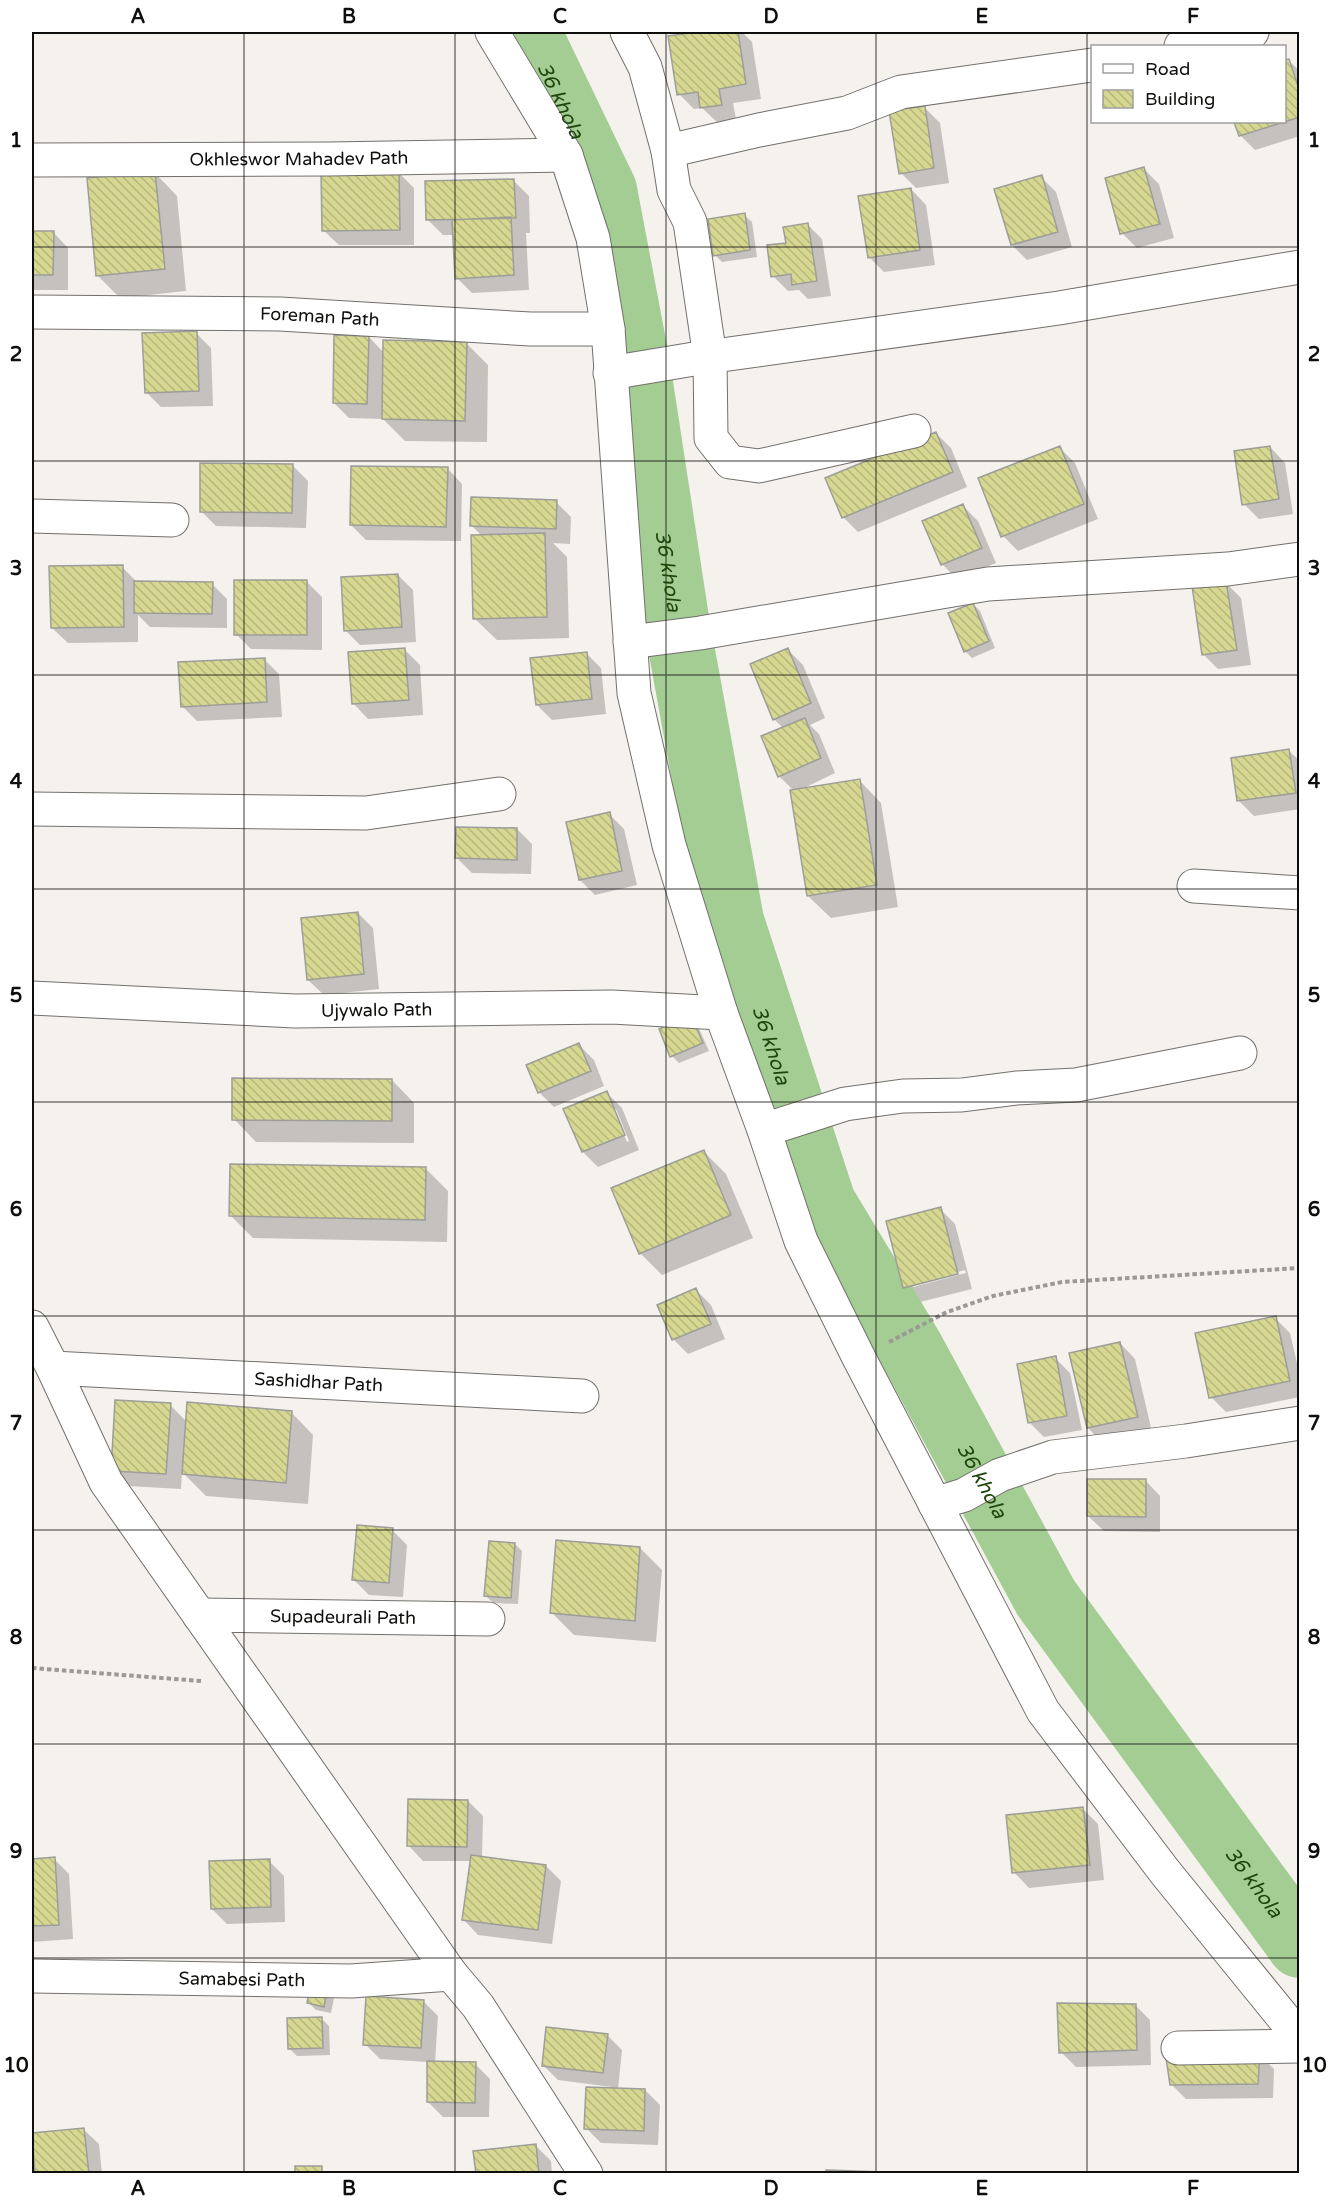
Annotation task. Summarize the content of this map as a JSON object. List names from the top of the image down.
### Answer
{
  "streets": {
    "street": [
      "Okhleswor Mahadev Path",
      "Foreman Path",
      "Ujywalo Path",
      "Sashidhar Path",
      "Supadeurali Path",
      "Samabesi Path"
    ]
  },
  "water": ["36 khola"],
  "legend": ["Road", "Building"],
  "grid": {
    "columns": [
      "A",
      "B",
      "C",
      "D",
      "E",
      "F"
    ],
    "rows": [
      "1",
      "2",
      "3",
      "4",
      "5",
      "6",
      "7",
      "8",
      "9",
      "10"
    ]
  }
}
